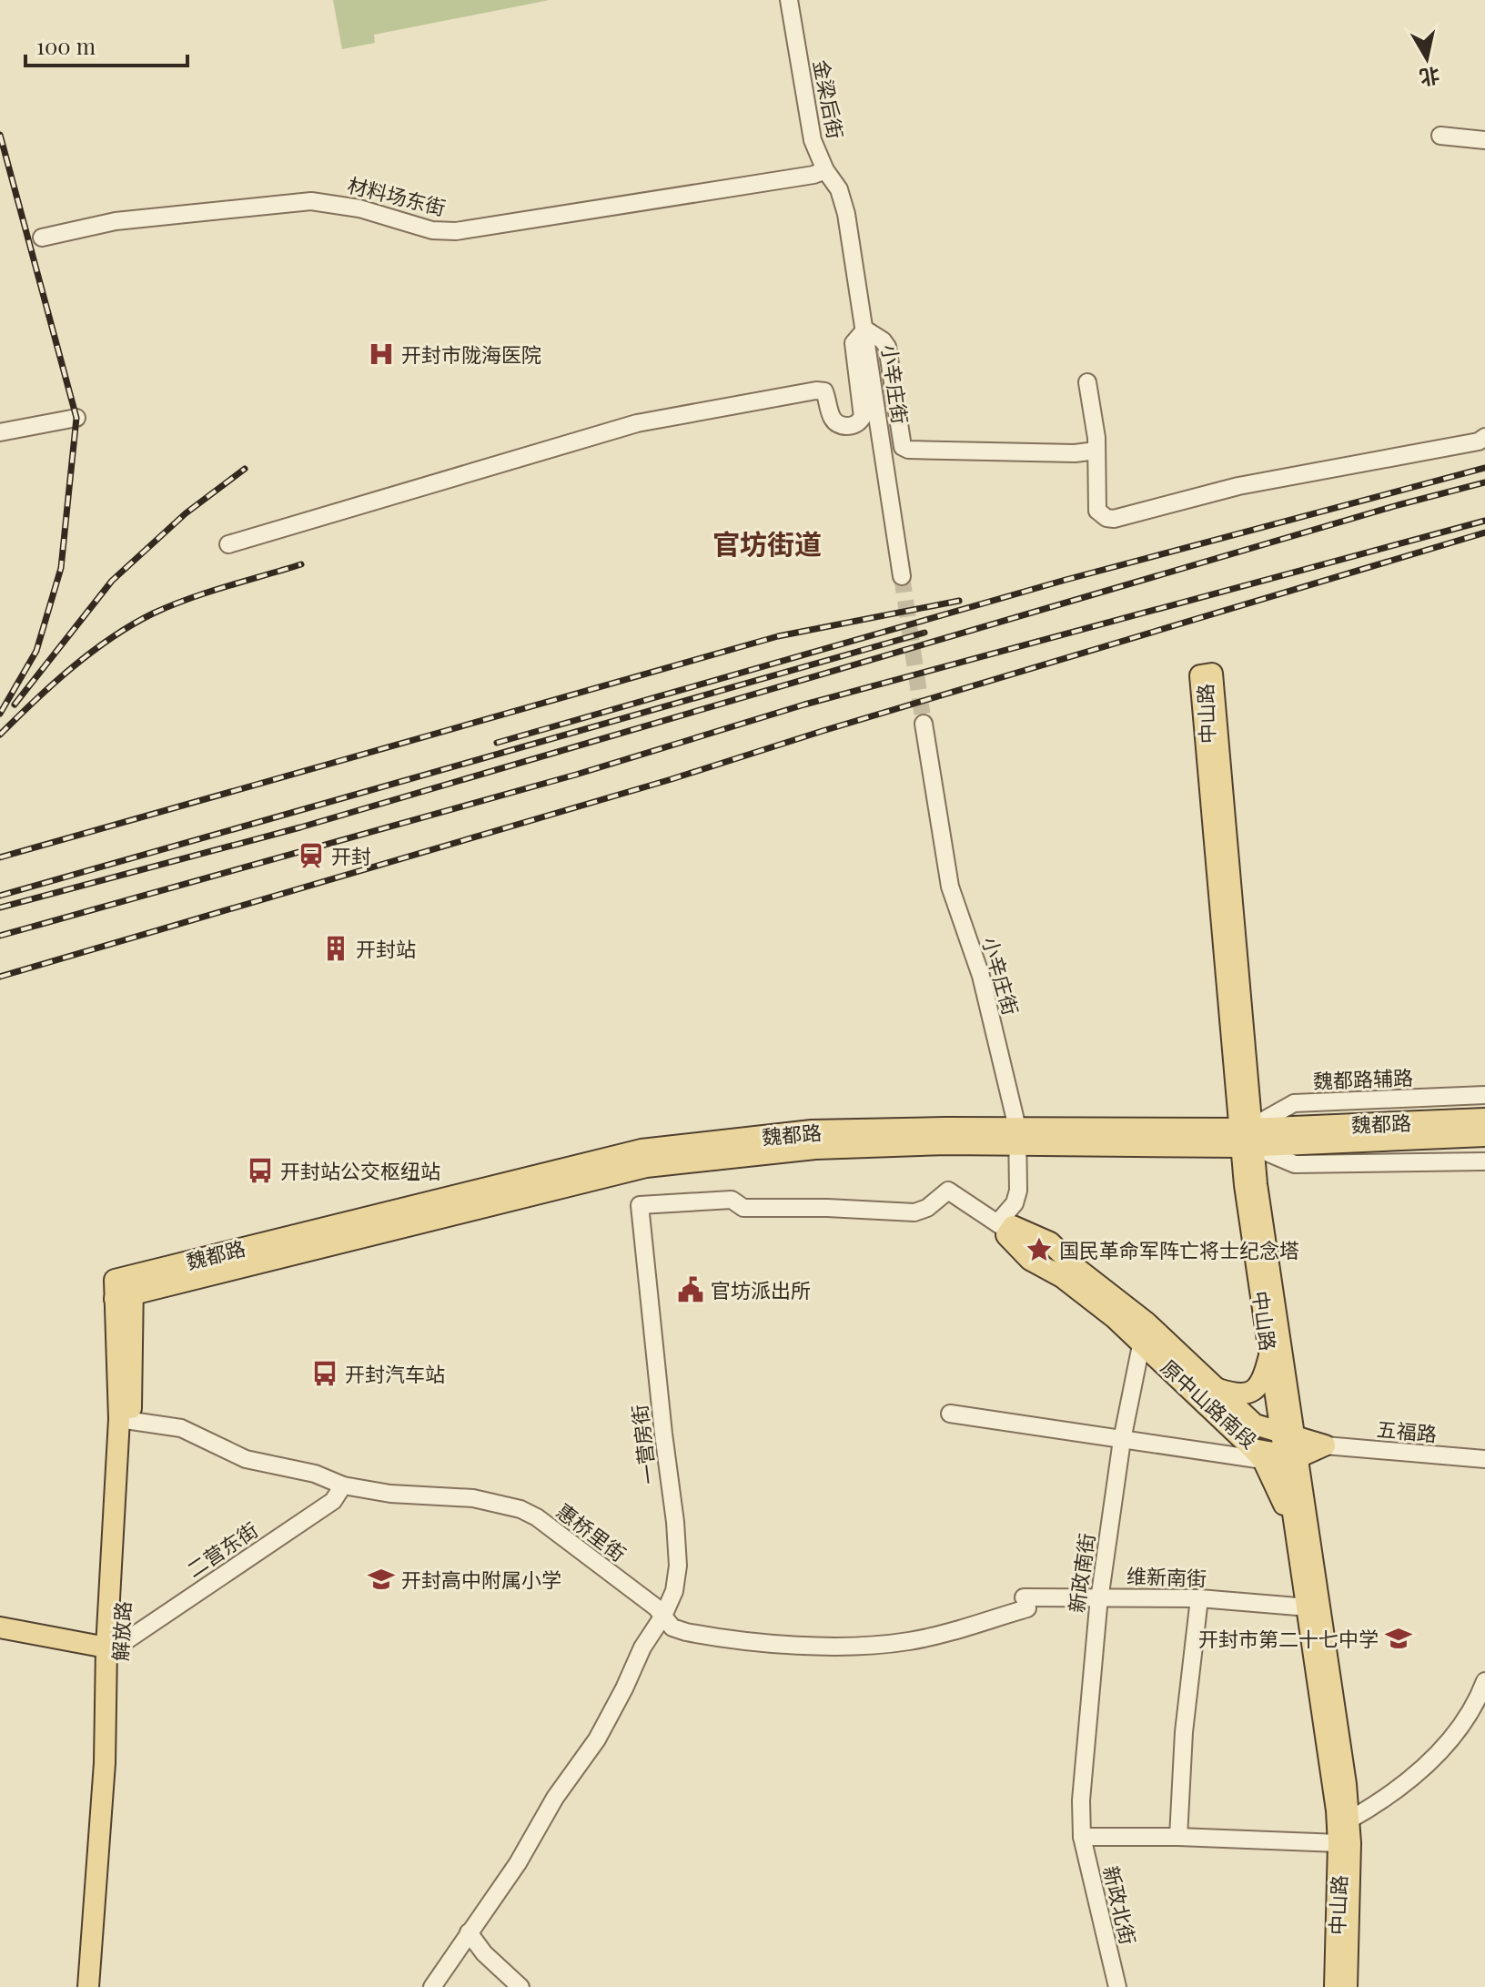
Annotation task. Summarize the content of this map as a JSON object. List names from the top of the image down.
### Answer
{
  "streets": {
    "main road": [
      "中山路",
      "魏都路",
      "原中山路南段",
      "解放路"
    ],
    "street": [
      "金梁后街",
      "材料场东街",
      "小辛庄街",
      "魏都路辅路",
      "五福路",
      "一营房街",
      "惠桥里街",
      "二营东街",
      "新政南街",
      "维新南街",
      "新政北街"
    ]
  },
  "crossings": [
    ["金梁后街", "材料场东街"],
    ["金梁后街", "小辛庄街"],
    ["小辛庄街", "魏都路"],
    ["小辛庄街", "原中山路南段"],
    ["小辛庄街", "一营房街"],
    ["中山路", "魏都路辅路"],
    ["中山路", "魏都路"],
    ["中山路", "原中山路南段"],
    ["中山路", "维新南街"],
    ["魏都路辅路", "魏都路"],
    ["魏都路", "解放路"],
    ["原中山路南段", "一营房街"],
    ["原中山路南段", "新政南街"],
    ["一营房街", "惠桥里街"],
    ["惠桥里街", "二营东街"],
    ["惠桥里街", "维新南街"],
    ["惠桥里街", "解放路"],
    ["二营东街", "解放路"],
    ["新政南街", "维新南街"],
    ["新政南街", "新政北街"]
  ],
  "districts": ["官坊街道"],
  "places": {
    "hospital": ["开封市陇海医院"],
    "station": ["开封"],
    "building": ["开封站"],
    "bus stop": ["开封站公交枢纽站", "开封汽车站"],
    "place": ["国民革命军阵亡将士纪念塔"],
    "public building": ["官坊派出所"],
    "school or university": ["开封高中附属小学", "开封市第二十七中学"]
  },
  "scale_bar": "100 m",
  "north": "bottom"
}
